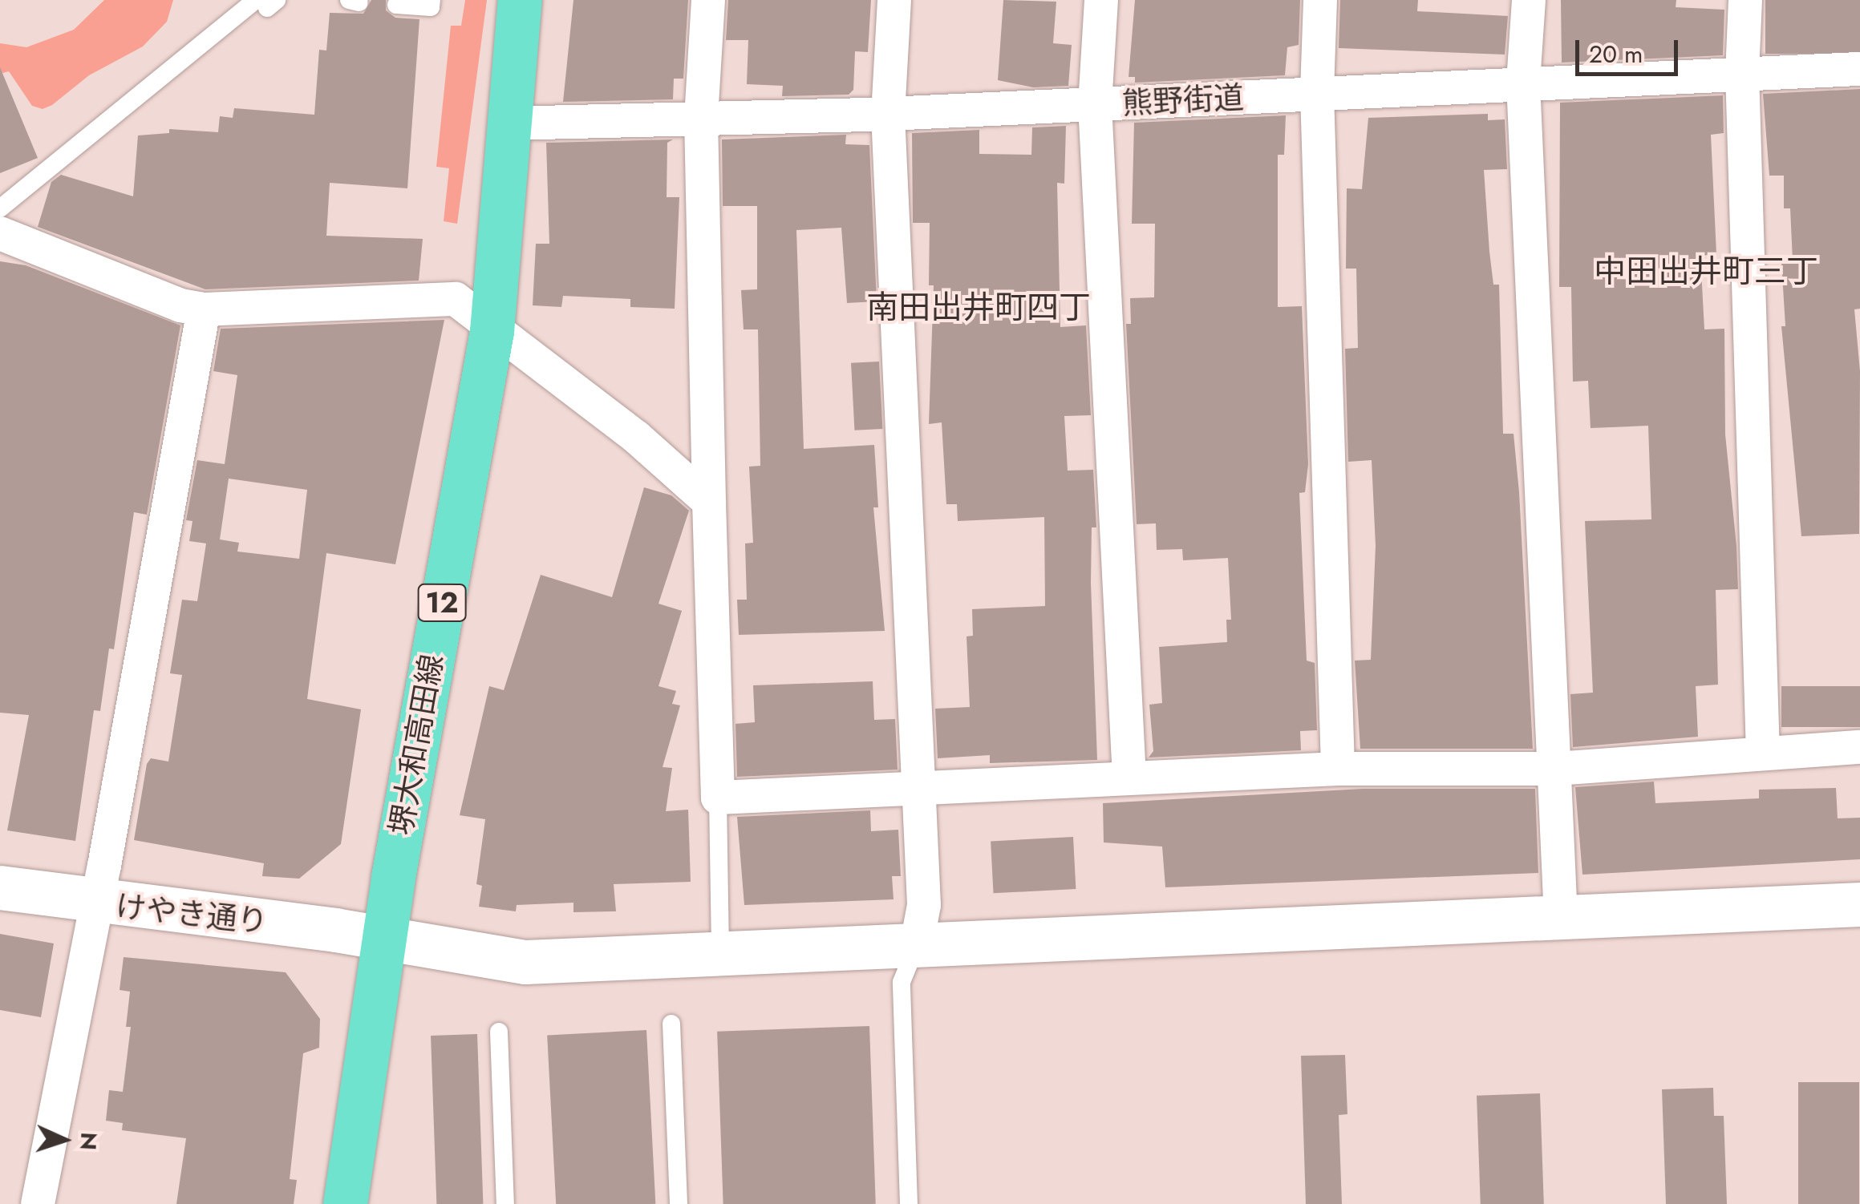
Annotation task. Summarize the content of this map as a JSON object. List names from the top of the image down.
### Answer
{
  "streets": {
    "main road": ["12", "堺大和高田線"],
    "street": ["熊野街道", "けやき通り"]
  },
  "crossings": [
    ["熊野街道", "堺大和高田線"],
    ["堺大和高田線", "けやき通り"]
  ],
  "districts": ["中田出井町三丁", "南田出井町四丁"],
  "scale_bar": "20 m",
  "north": "right"
}
